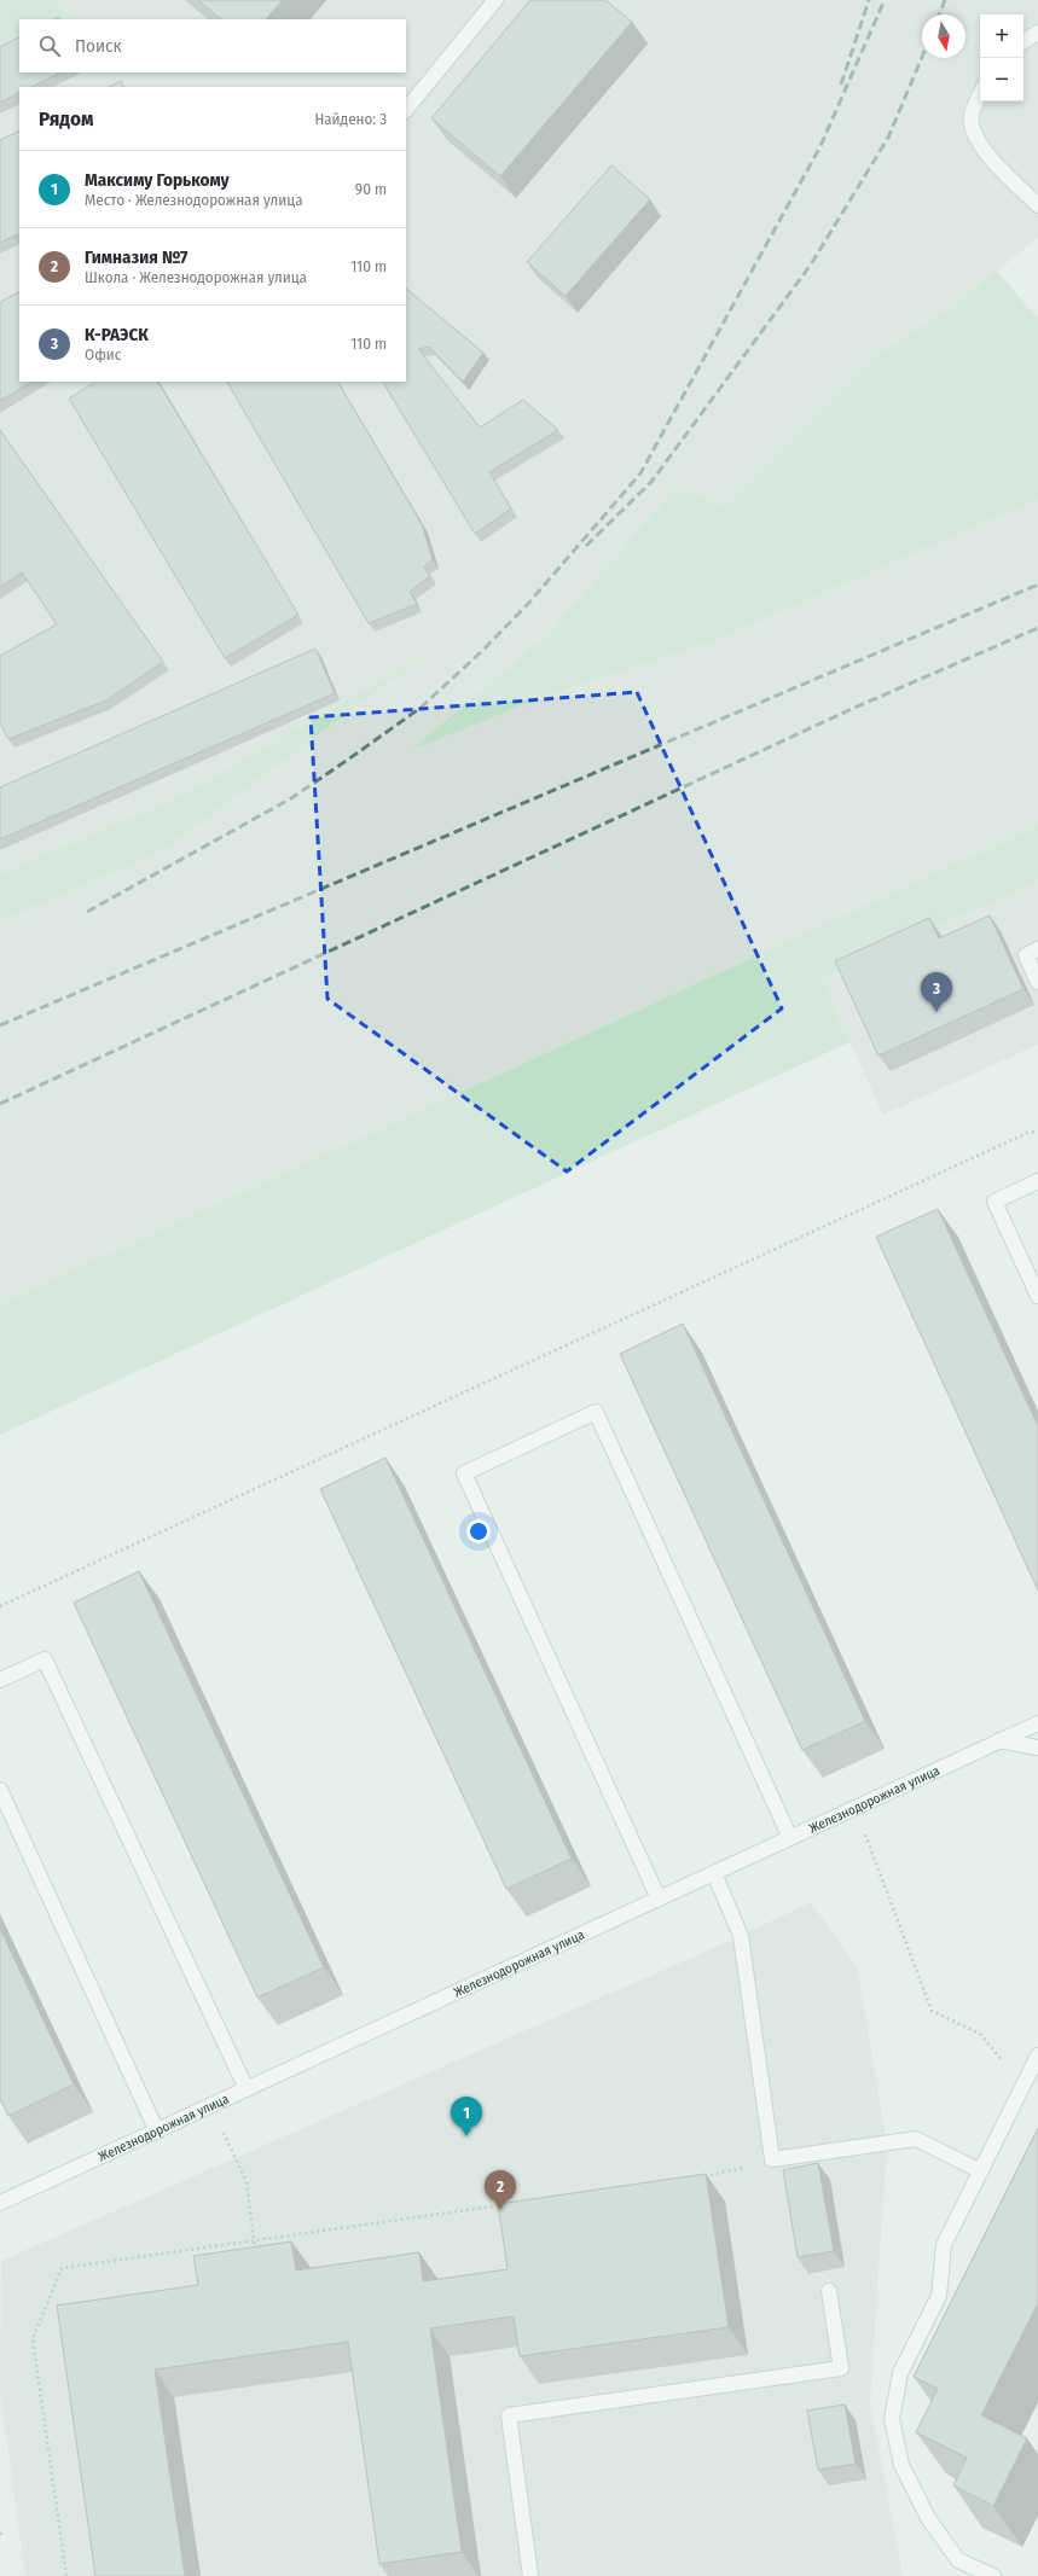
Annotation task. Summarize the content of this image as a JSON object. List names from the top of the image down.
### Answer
{
  "streets": {
    "street": ["Железнодорожная улица"]
  },
  "north": "bottom",
  "page": {
    "map_buttons": ["+", "−"],
    "search": "Поиск",
    "heading": ["Рядом", "Найдено: 3"],
    "list": [
      {
        "mark": "1",
        "name": "Максиму Горькому",
        "note": "Место · Железнодорожная улица",
        "value": "90 m"
      },
      {
        "mark": "2",
        "name": "Гимназия №7",
        "note": "Школа · Железнодорожная улица",
        "value": "110 m"
      },
      {
        "mark": "3",
        "name": "К-РАЭСК",
        "note": "Офис",
        "value": "110 m"
      }
    ],
    "pins": ["3", "1", "2"]
  }
}
